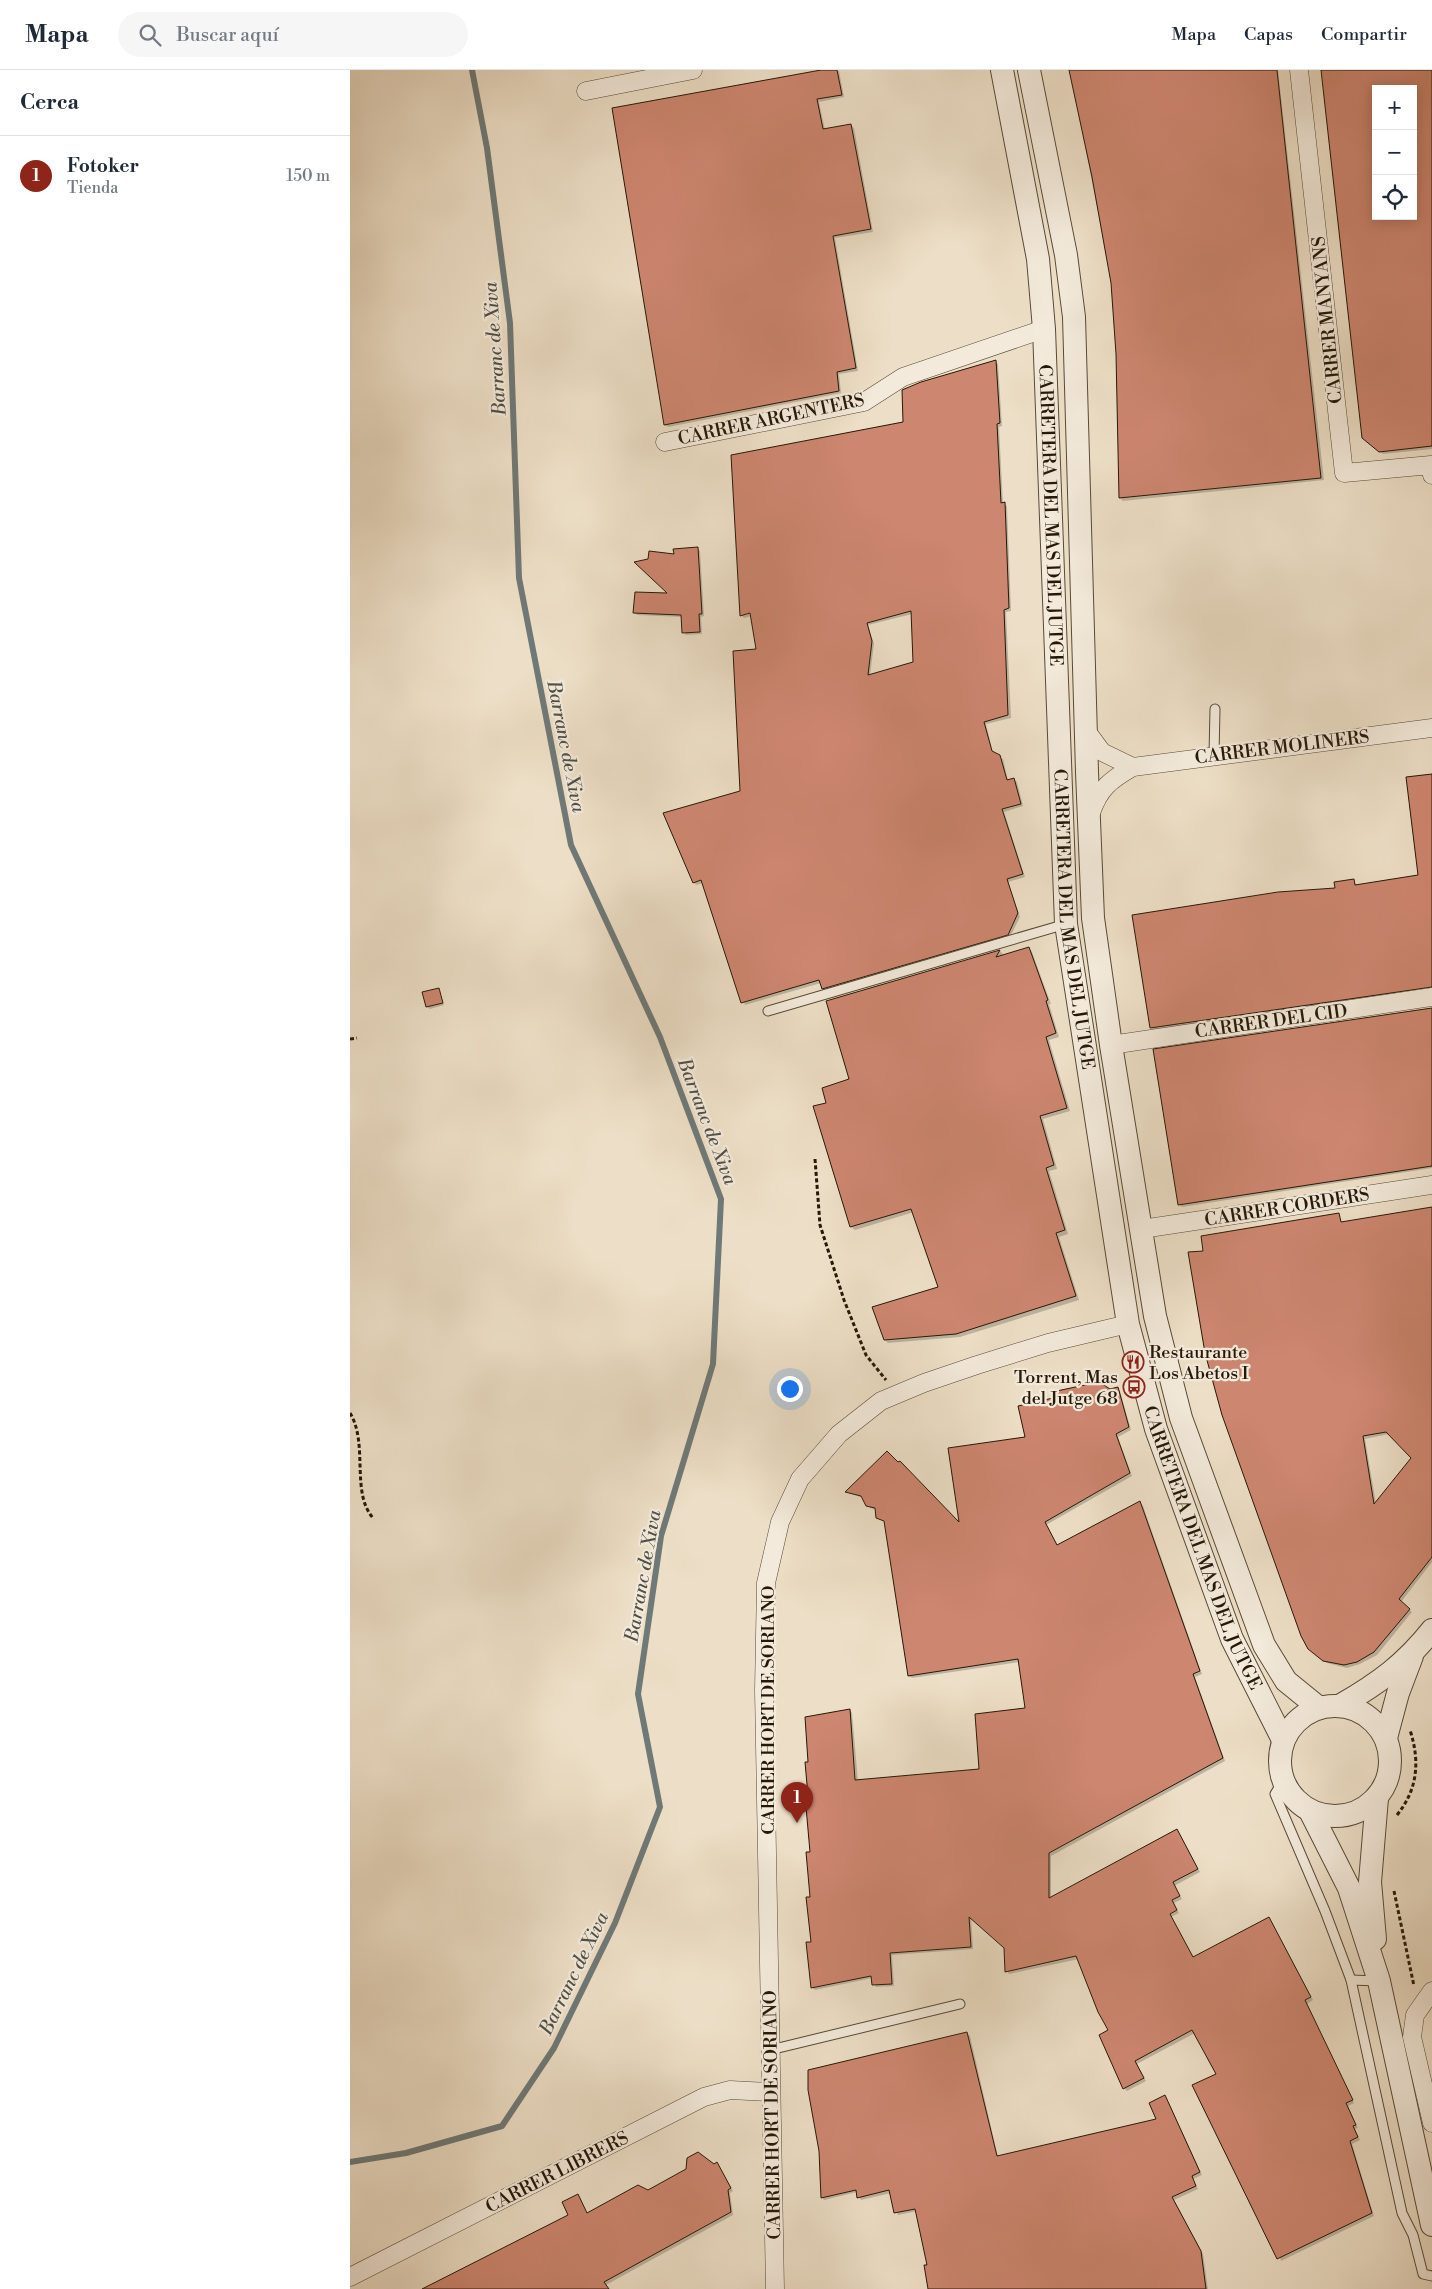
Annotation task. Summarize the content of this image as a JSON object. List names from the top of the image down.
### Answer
{
  "streets": {
    "street": [
      "CARRER MANYANS",
      "CARRER ARGENTERS",
      "CARRETERA DEL MAS DEL JUTGE",
      "CARRER MOLINERS",
      "CARRER DEL CID",
      "CARRER CORDERS",
      "CARRER HORT DE SORIANO",
      "CARRER LIBRERS"
    ]
  },
  "crossings": [
    ["CARRER ARGENTERS", "CARRETERA DEL MAS DEL JUTGE"],
    ["CARRETERA DEL MAS DEL JUTGE", "CARRER MOLINERS"],
    ["CARRETERA DEL MAS DEL JUTGE", "CARRER DEL CID"],
    ["CARRETERA DEL MAS DEL JUTGE", "CARRER CORDERS"],
    ["CARRETERA DEL MAS DEL JUTGE", "CARRER HORT DE SORIANO"],
    ["CARRER HORT DE SORIANO", "CARRER LIBRERS"]
  ],
  "water": ["Barranc de Xiva"],
  "places": {
    "restaurant": ["Restaurante Los Abetos I"],
    "bus stop": ["Torrent, Mas del Jutge 68"]
  },
  "page": {
    "header": "Mapa",
    "search": "Buscar aquí",
    "nav": ["Mapa", "Capas", "Compartir"],
    "heading": "Cerca",
    "map_buttons": ["+", "−"],
    "list": [
      {
        "mark": "1",
        "name": "Fotoker",
        "note": "Tienda",
        "value": "150 m"
      }
    ],
    "pins": "1"
  }
}
